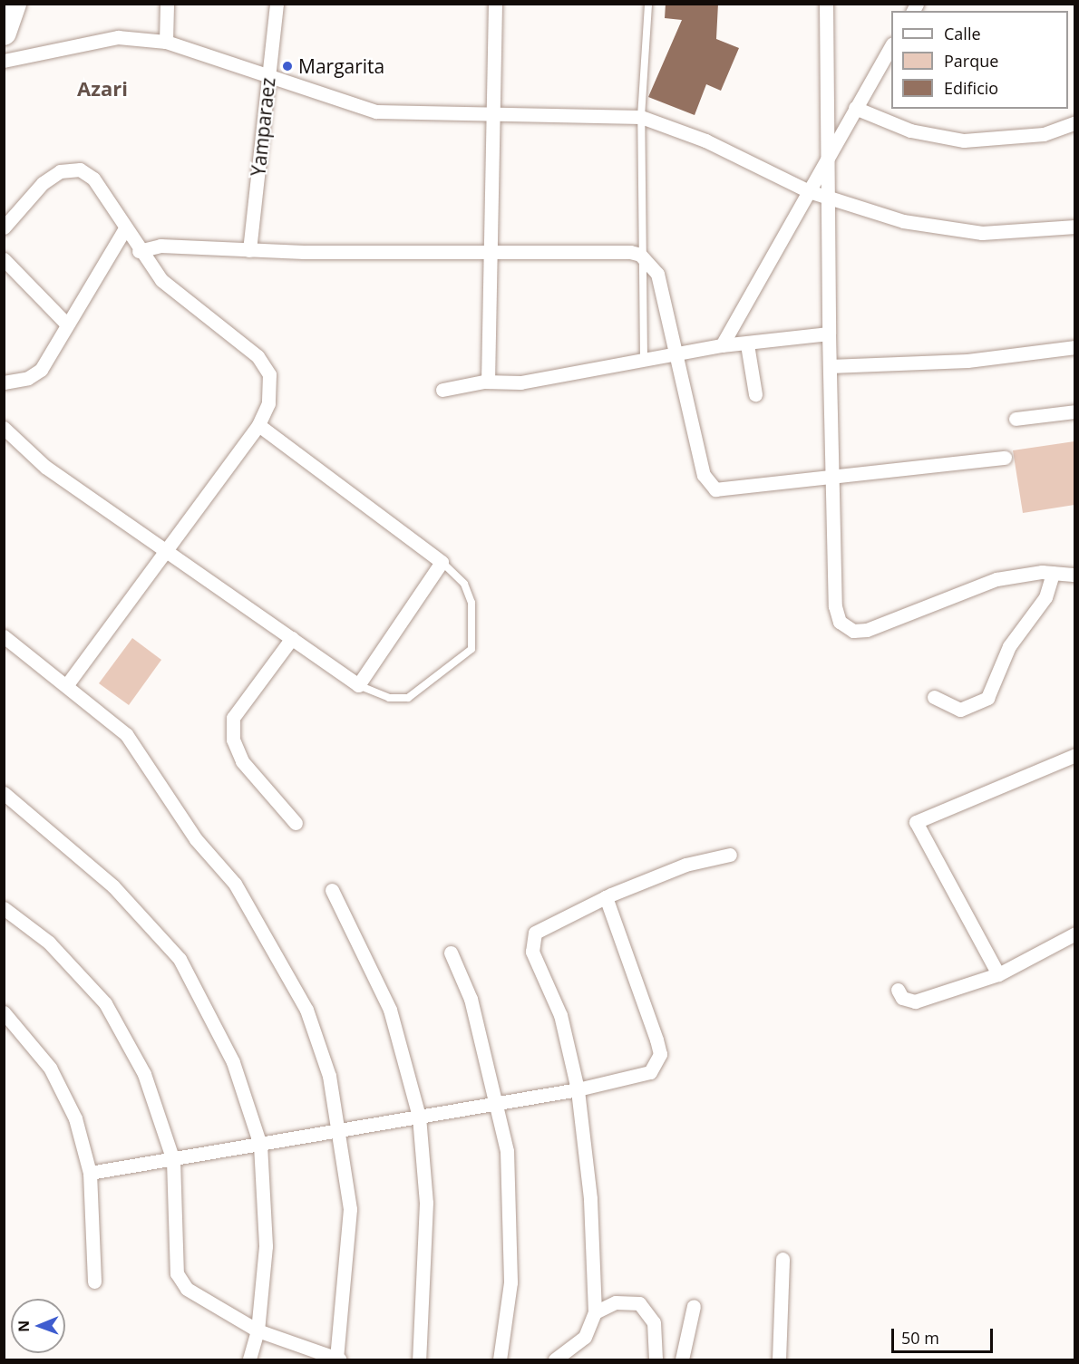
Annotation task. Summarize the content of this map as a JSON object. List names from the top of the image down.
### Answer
{
  "streets": {
    "street": ["Yamparaez"]
  },
  "districts": ["Azari"],
  "places": ["Margarita"],
  "legend": ["Calle", "Parque", "Edificio"],
  "scale_bar": "50 m",
  "north": "left"
}
